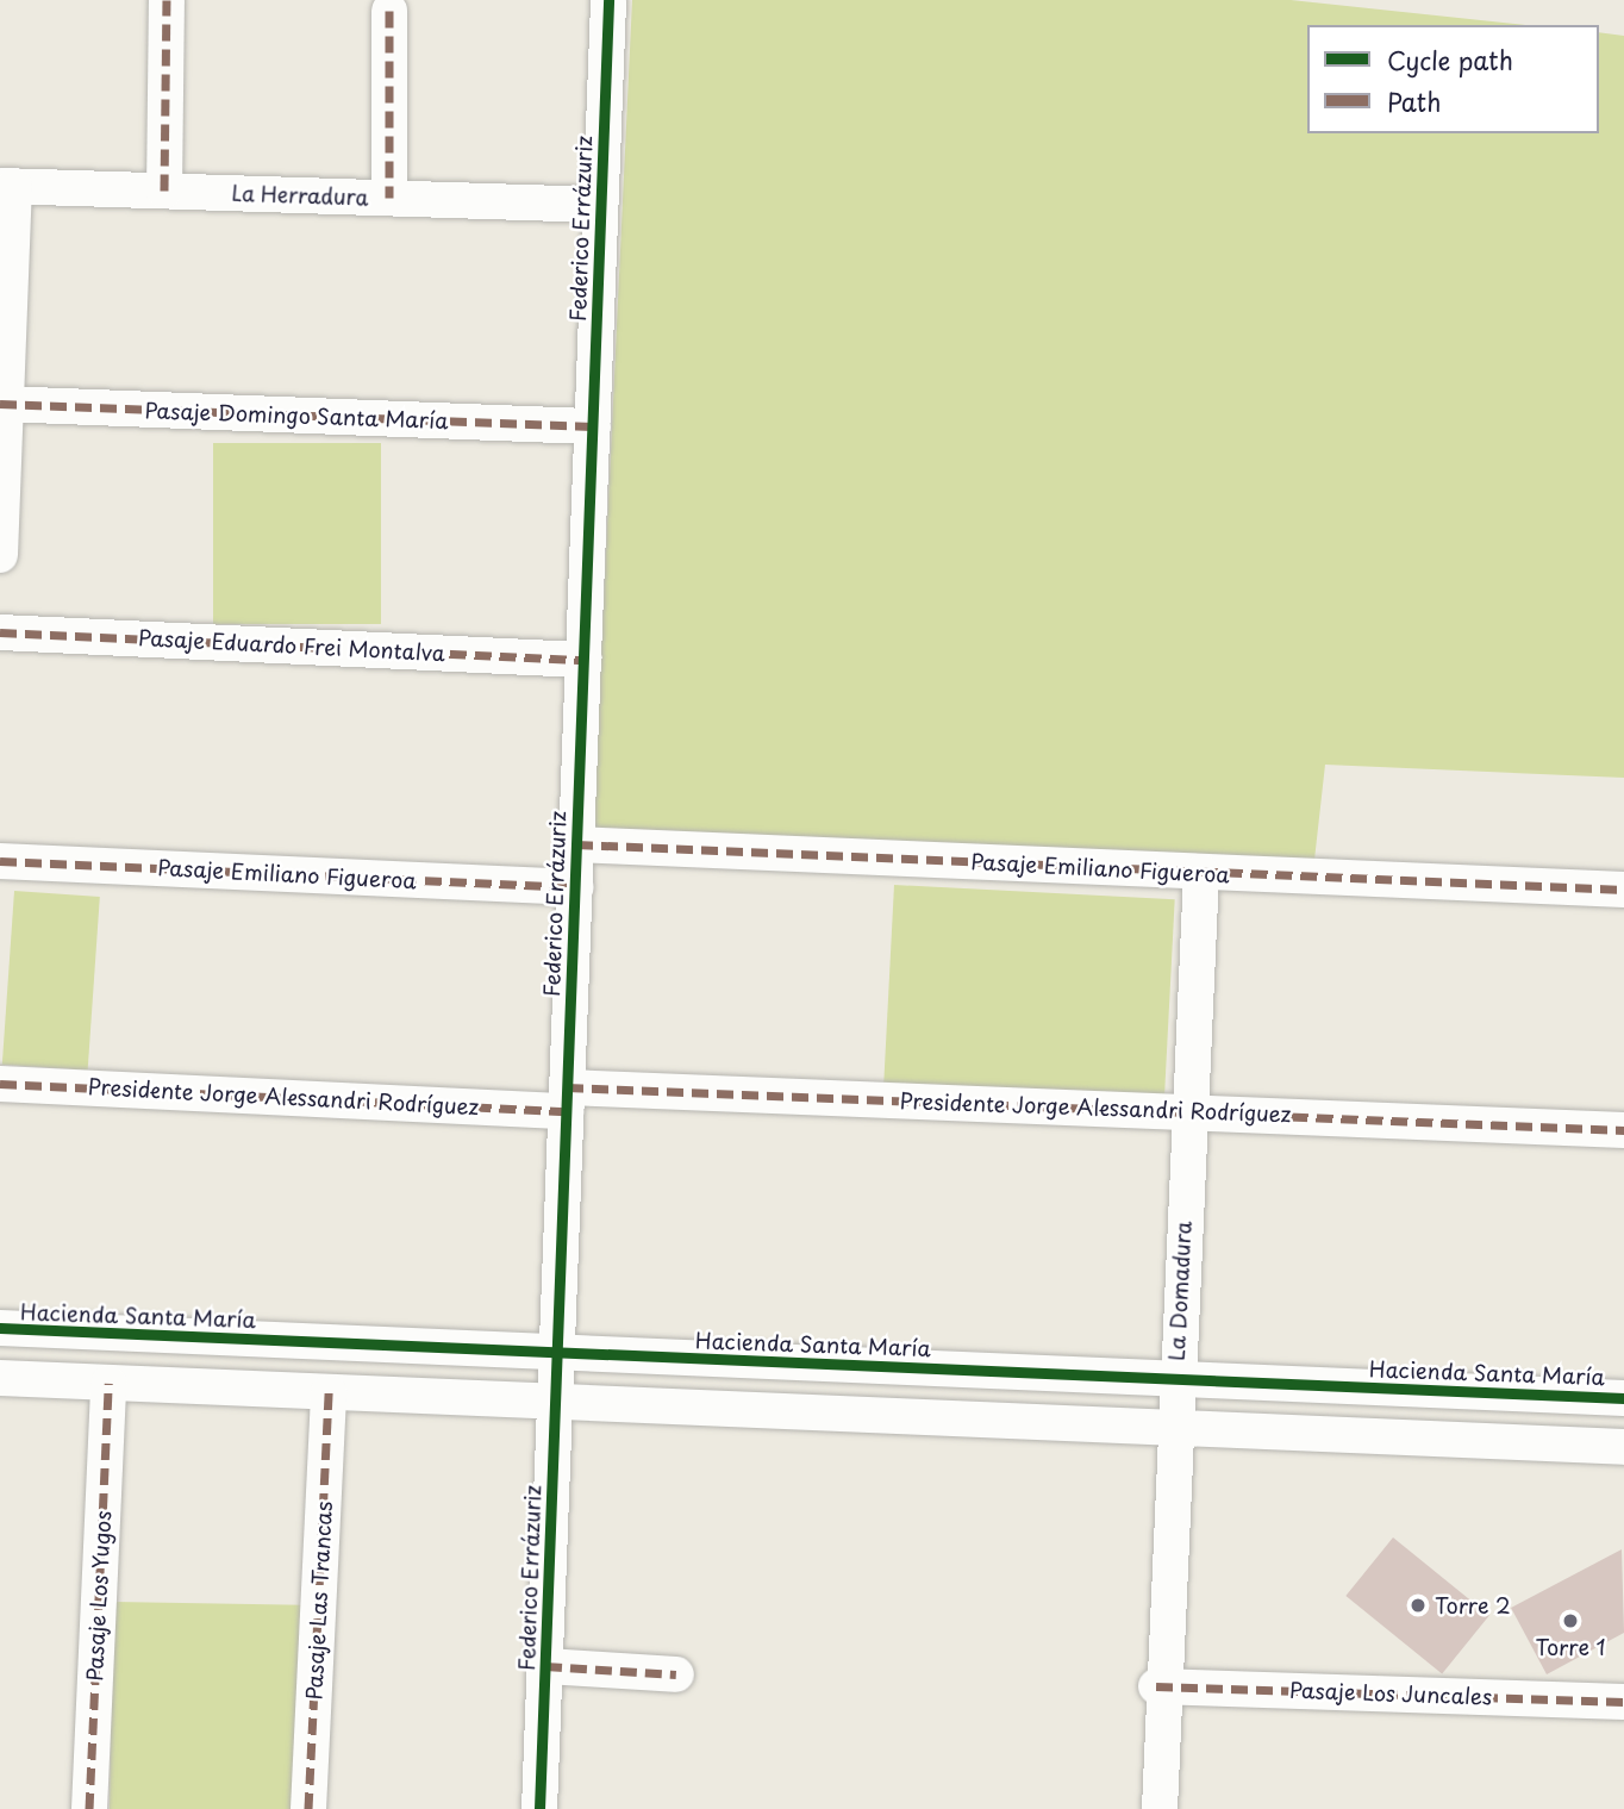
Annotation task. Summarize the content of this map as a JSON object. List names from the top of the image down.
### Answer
{
  "streets": {
    "street": [
      "La Herradura",
      "Federico Errázuriz",
      "Pasaje Domingo Santa María",
      "Pasaje Eduardo Frei Montalva",
      "Pasaje Emiliano Figueroa",
      "Presidente Jorge Alessandri Rodríguez",
      "La Domadura",
      "Hacienda Santa María",
      "Pasaje Los Yugos",
      "Pasaje Las Trancas",
      "Pasaje Los Juncales"
    ]
  },
  "crossings": [
    ["La Herradura", "Federico Errázuriz"],
    ["Federico Errázuriz", "Pasaje Domingo Santa María"],
    ["Federico Errázuriz", "Pasaje Eduardo Frei Montalva"],
    ["Federico Errázuriz", "Pasaje Emiliano Figueroa"],
    ["Federico Errázuriz", "Presidente Jorge Alessandri Rodríguez"],
    ["Federico Errázuriz", "Hacienda Santa María"],
    ["Pasaje Emiliano Figueroa", "La Domadura"],
    ["Presidente Jorge Alessandri Rodríguez", "La Domadura"],
    ["La Domadura", "Hacienda Santa María"],
    ["La Domadura", "Pasaje Los Juncales"]
  ],
  "places": ["Torre 2", "Torre 1"],
  "legend": ["Cycle path", "Path"]
}
